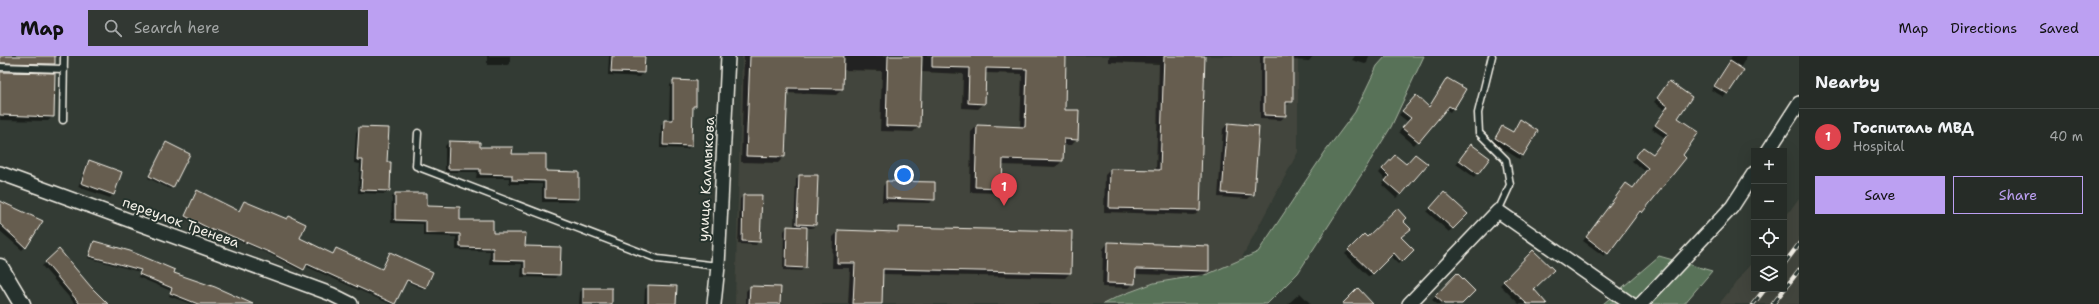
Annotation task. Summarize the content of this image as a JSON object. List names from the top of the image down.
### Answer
{
  "streets": {
    "street": ["улица Калмыкова", "переулок Тренева"]
  },
  "page": {
    "header": "Map",
    "search": "Search here",
    "nav": ["Map", "Directions", "Saved"],
    "heading": "Nearby",
    "list": [
      {
        "mark": "1",
        "name": "Госпиталь МВД",
        "note": "Hospital",
        "value": "40 m"
      }
    ],
    "map_buttons": ["+", "−"],
    "buttons": ["Save", "Share"],
    "pins": "1"
  }
}
